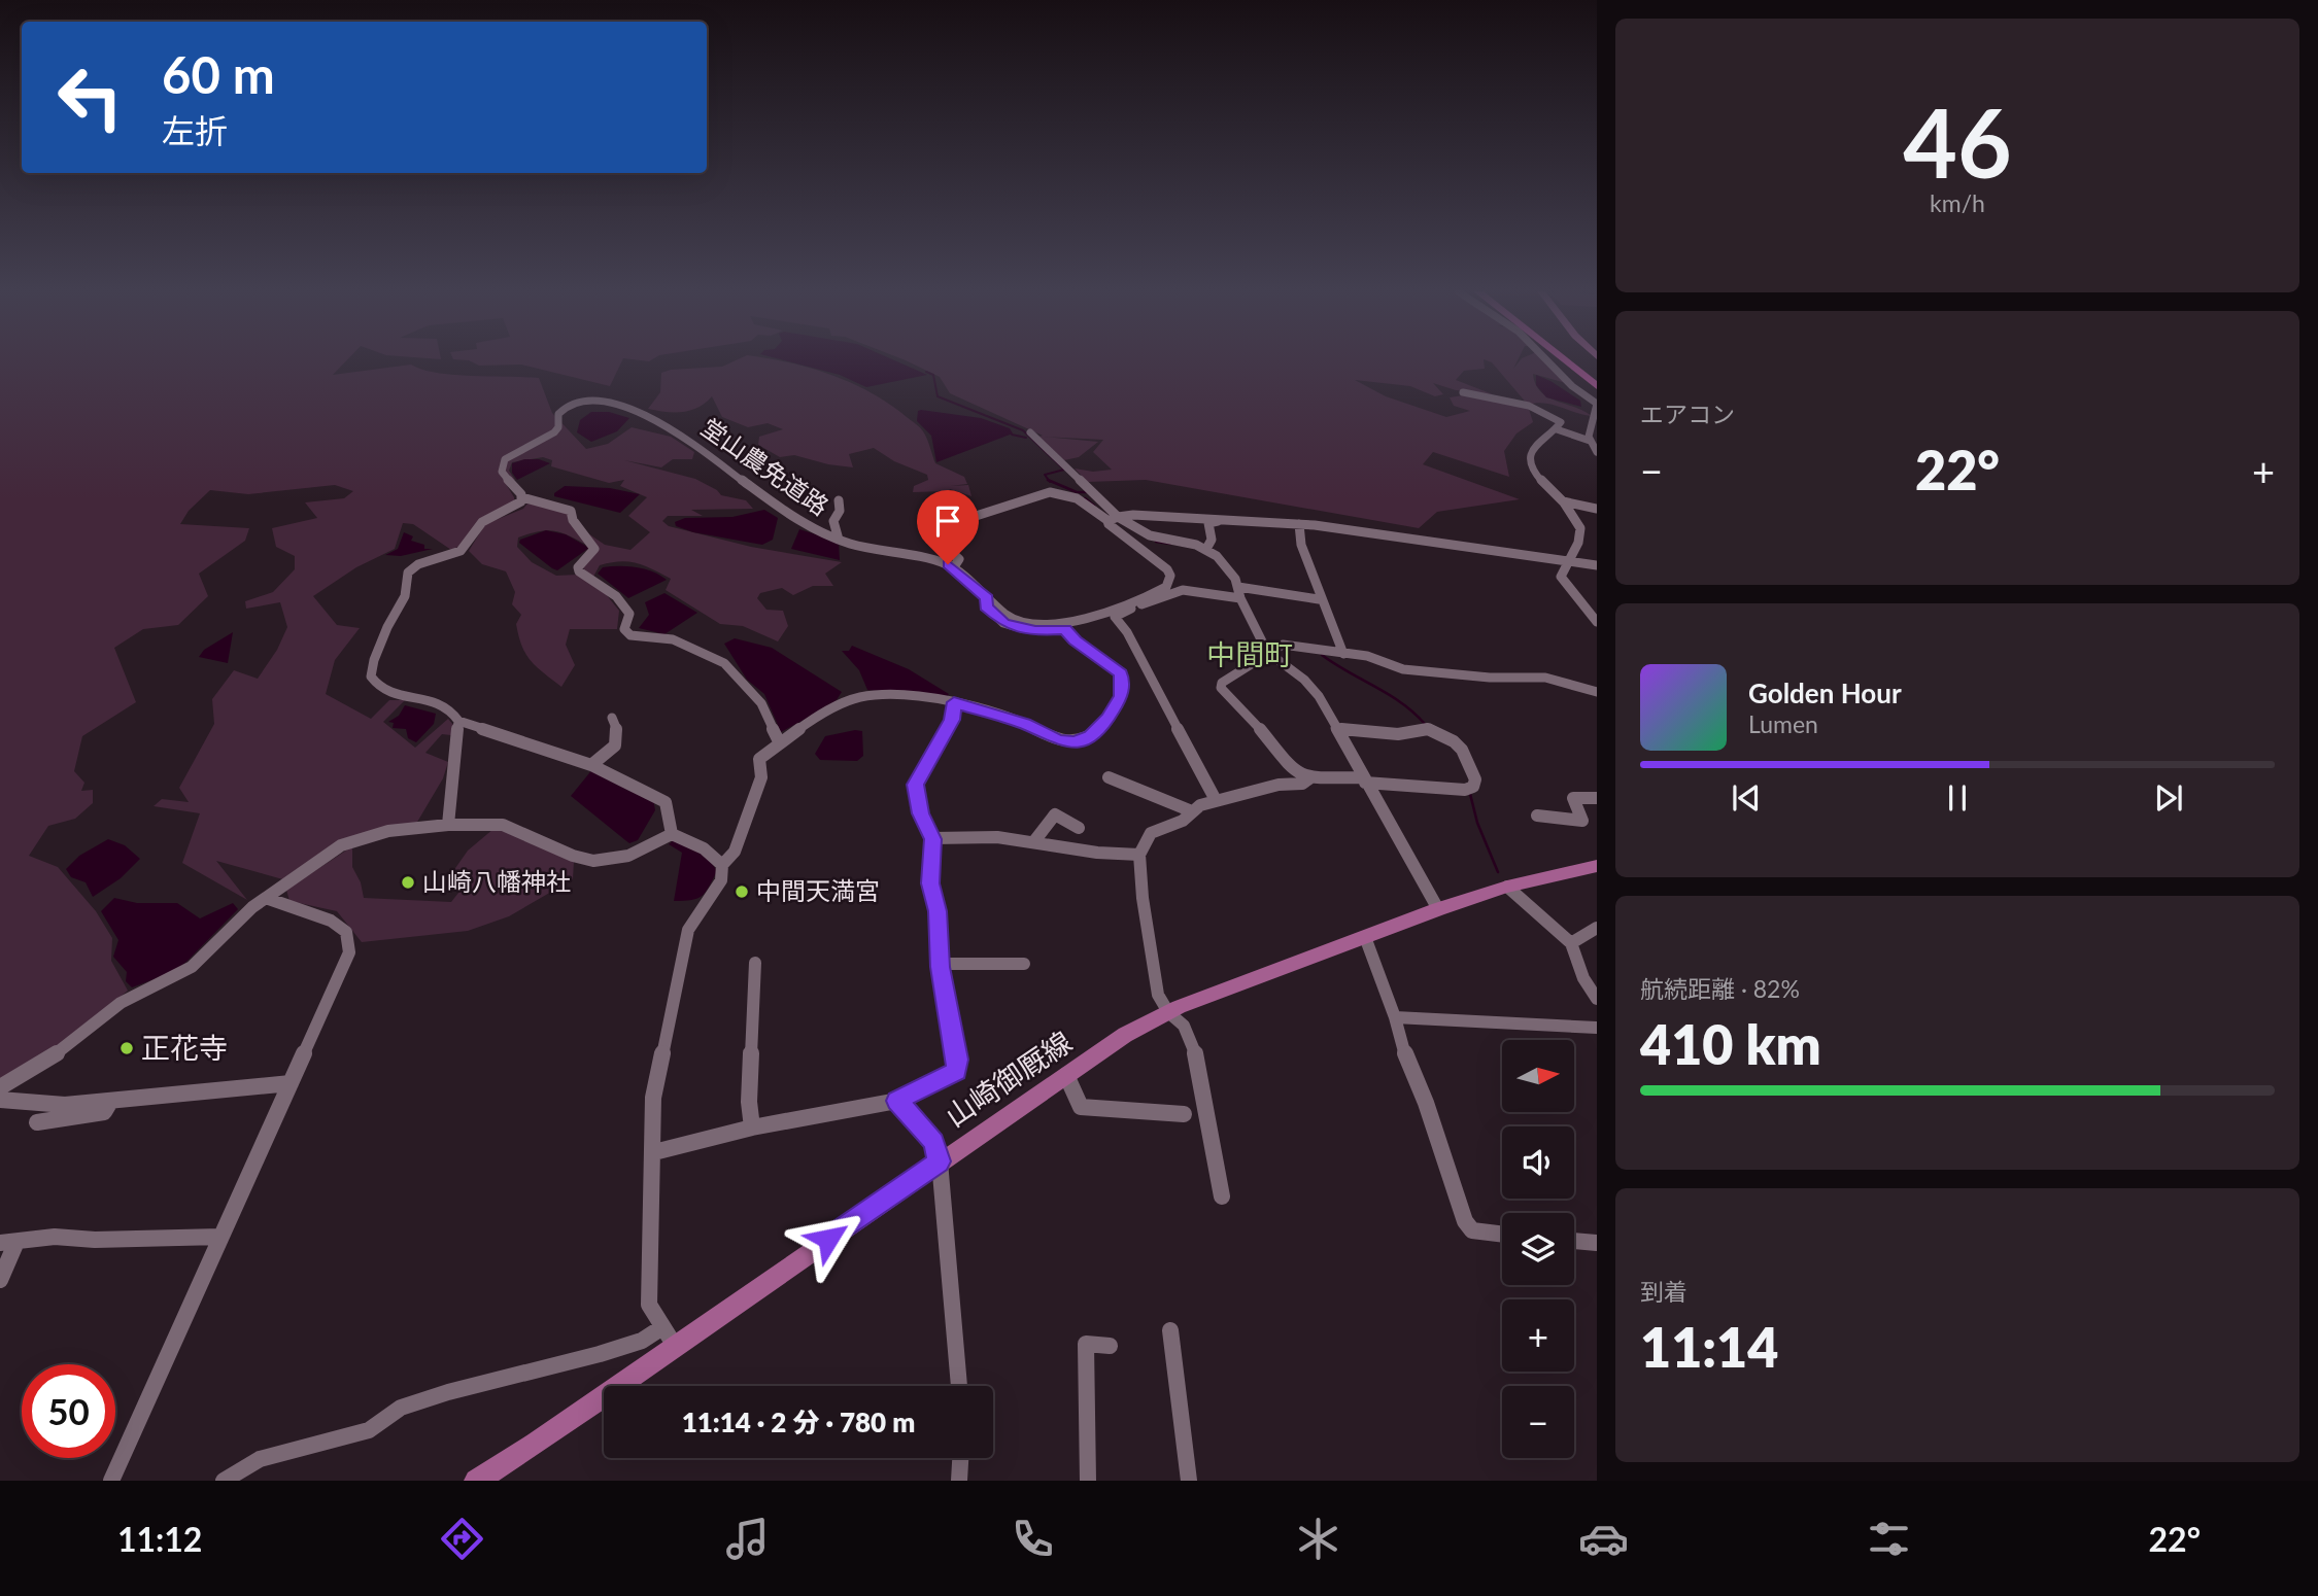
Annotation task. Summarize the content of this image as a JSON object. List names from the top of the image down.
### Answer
{
  "streets": {
    "main road": ["山崎御厩線"],
    "street": ["堂山農免道路"]
  },
  "districts": ["中間町"],
  "places": ["山崎八幡神社", "中間天満宮", "正花寺"],
  "north": "right",
  "page": {
    "tile": [
      ["46", "km/h"],
      "エアコン",
      ["航続距離 · 82%", "410 km"],
      ["到着", "11:14"]
    ],
    "turn": ["60 m", "左折"],
    "heat": ["−", "22°", "+"],
    "song": ["Golden Hour", "Lumen"],
    "map_buttons": ["+", "−"],
    "limit": "50",
    "trip": "11:14 · 2 分 · 780 m",
    "tabs": ["11:12", "22°"]
  }
}
